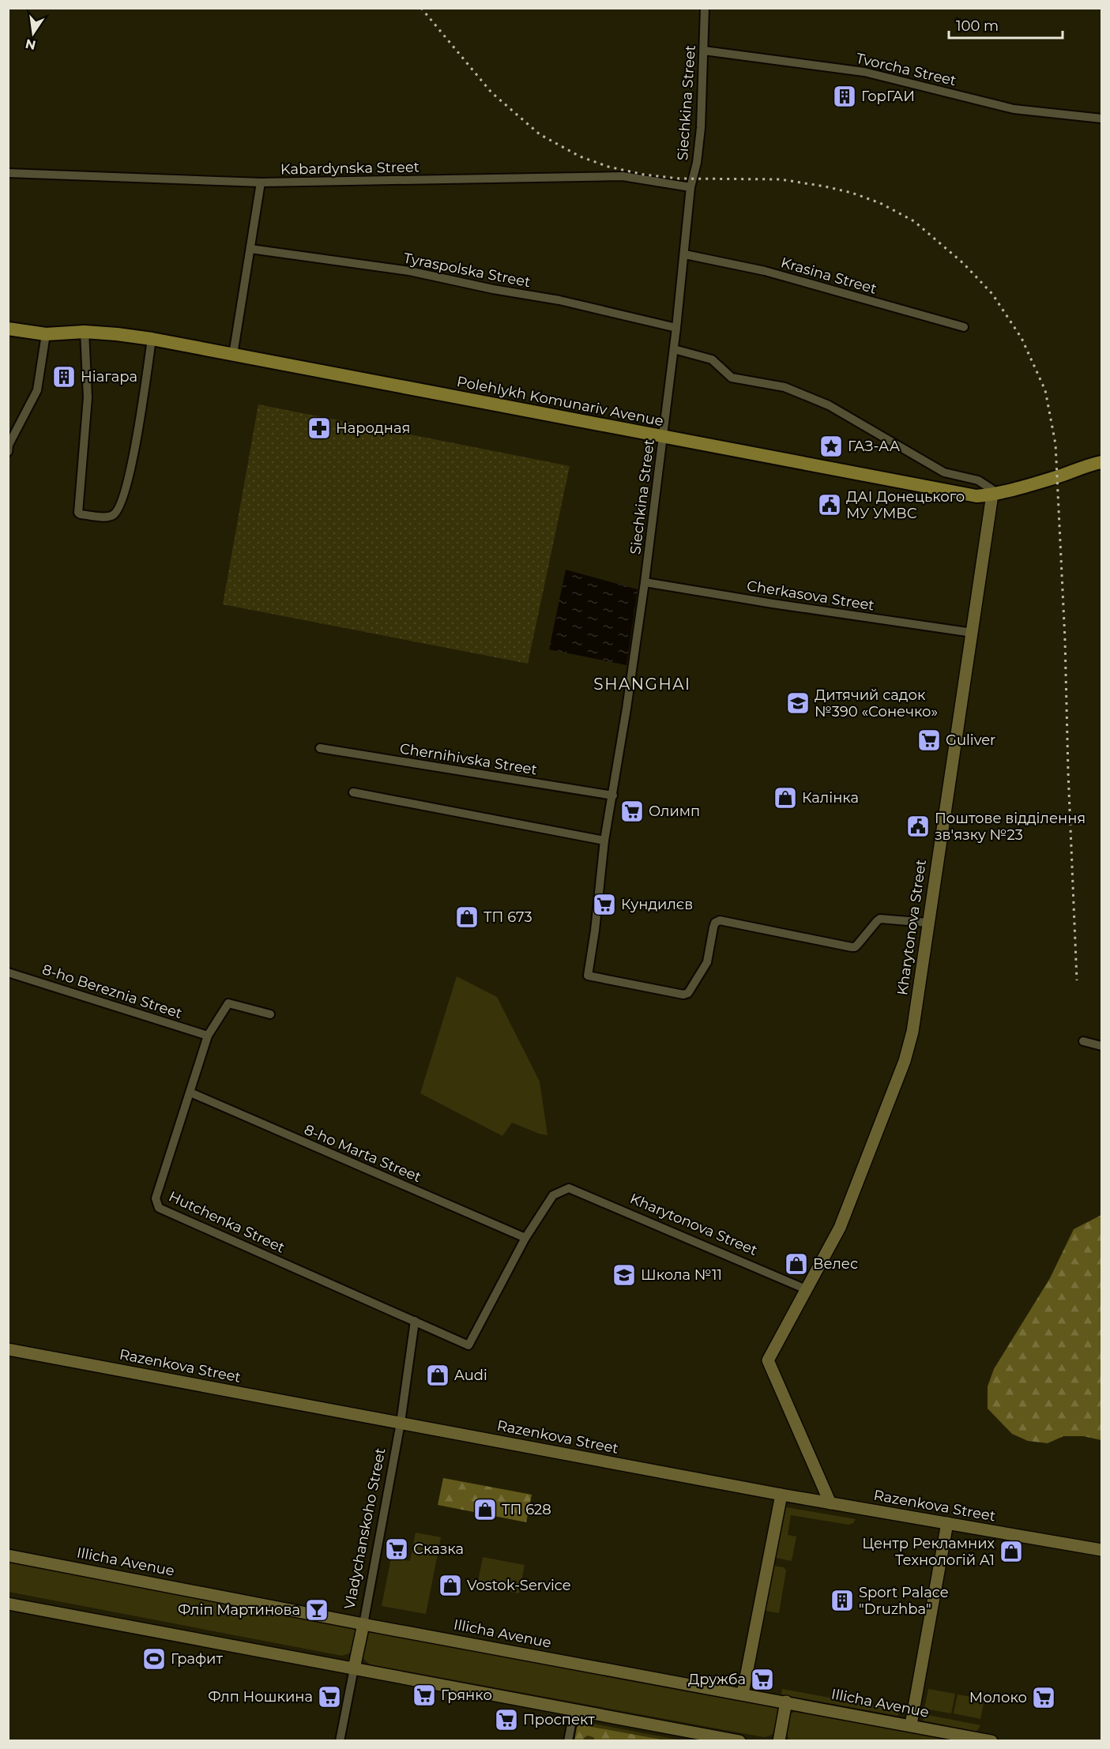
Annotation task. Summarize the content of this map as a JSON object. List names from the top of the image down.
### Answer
{
  "streets": {
    "main road": ["Polehlykh Komunariv Avenue"],
    "street": [
      "Tvorcha Street",
      "Siechkina Street",
      "Kabardynska Street",
      "Tyraspolska Street",
      "Krasina Street",
      "Cherkasova Street",
      "Chernihivska Street",
      "Kharytonova Street",
      "8-ho Bereznia Street",
      "8-ho Marta Street",
      "Hutchenka Street",
      "Razenkova Street",
      "Vladychanskoho Street",
      "Illicha Avenue"
    ]
  },
  "crossings": [
    ["Tvorcha Street", "Siechkina Street"],
    ["Siechkina Street", "Kabardynska Street"],
    ["Siechkina Street", "Tyraspolska Street"],
    ["Siechkina Street", "Krasina Street"],
    ["Siechkina Street", "Polehlykh Komunariv Avenue"],
    ["Siechkina Street", "Cherkasova Street"],
    ["Siechkina Street", "Chernihivska Street"],
    ["Siechkina Street", "Kharytonova Street"],
    ["Polehlykh Komunariv Avenue", "Kharytonova Street"],
    ["Cherkasova Street", "Kharytonova Street"],
    ["Kharytonova Street", "8-ho Marta Street"],
    ["Kharytonova Street", "Hutchenka Street"],
    ["Kharytonova Street", "Razenkova Street"],
    ["8-ho Bereznia Street", "Hutchenka Street"],
    ["8-ho Marta Street", "Hutchenka Street"],
    ["Hutchenka Street", "Vladychanskoho Street"],
    ["Razenkova Street", "Vladychanskoho Street"],
    ["Vladychanskoho Street", "Illicha Avenue"]
  ],
  "districts": ["SHANGHAI"],
  "places": {
    "building": ["ГорГАИ", "Ніагара", "Sport Palace \"Druzhba\""],
    "pharmacy": ["Народная"],
    "place": ["ГАЗ-АА"],
    "public building": ["ДАІ Донецького МУ УМВС", "Поштове відділення зв'язку №23"],
    "school or university": ["Дитячий садок №390 «Сонечко»", "Школа №11"],
    "supermarket": [
      "Guliver",
      "Олимп",
      "Кундилєв",
      "Сказка",
      "Дружба",
      "Грянко",
      "Флп Ношкина",
      "Молоко",
      "Проспект"
    ],
    "shop": [
      "Калінка",
      "ТП 673",
      "Велес",
      "Audi",
      "ТП 628",
      "Центр Рекламних Технологій А1",
      "Vostok-Service"
    ],
    "bar": ["Фліп Мартинова"],
    "sports": ["Графит"]
  },
  "scale_bar": "100 m",
  "north": "bottom"
}
